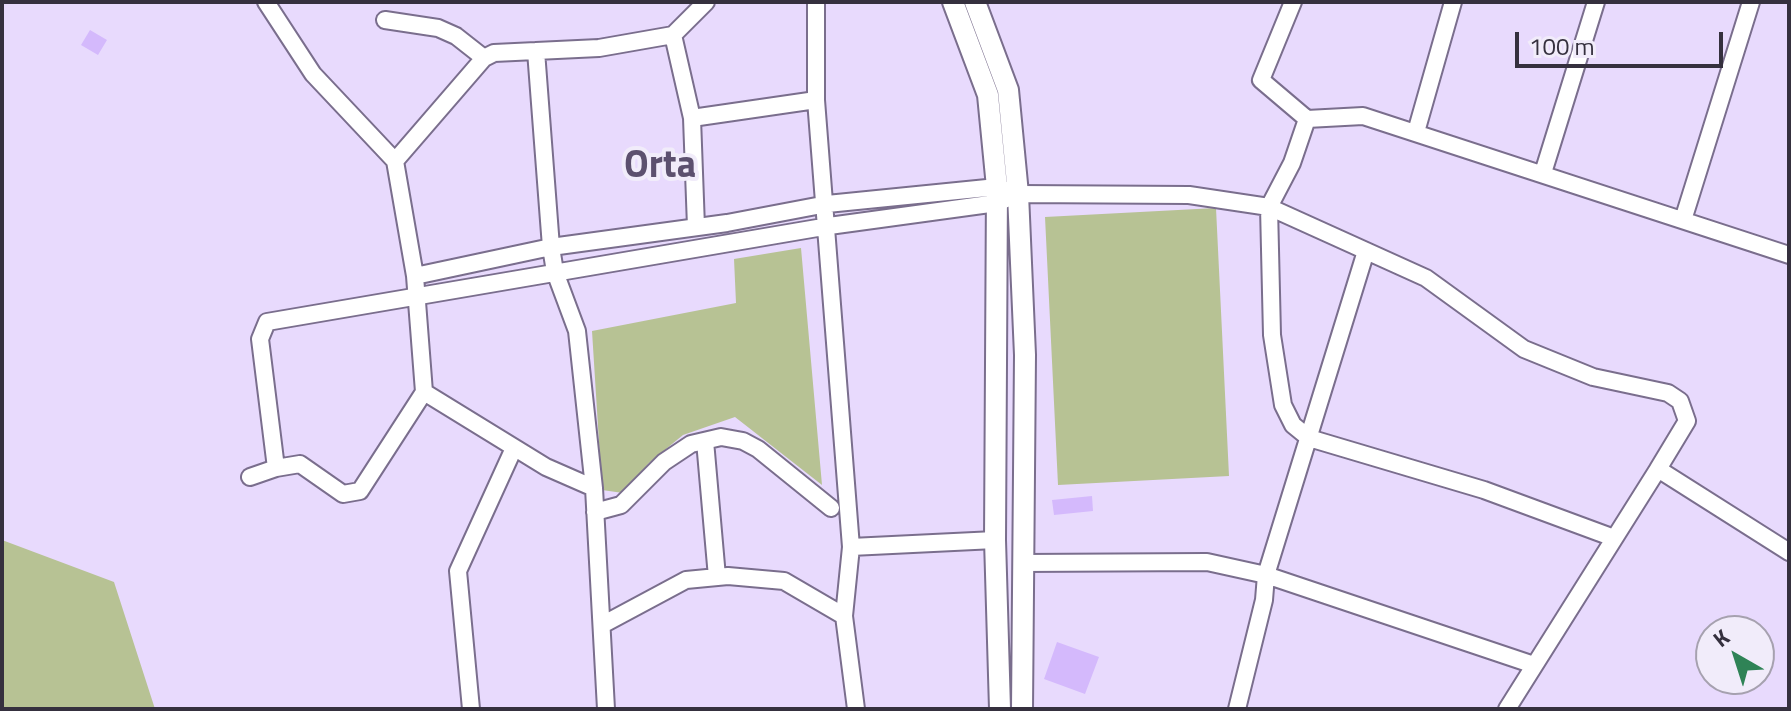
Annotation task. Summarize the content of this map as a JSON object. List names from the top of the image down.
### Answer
{
  "districts": ["Orta"],
  "scale_bar": "100 m",
  "north": "top left"
}
